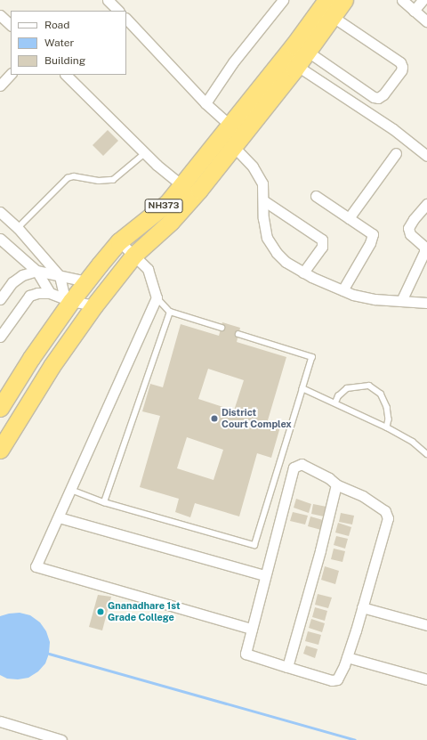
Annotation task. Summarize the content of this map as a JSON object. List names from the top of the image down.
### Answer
{
  "streets": {
    "highway": ["NH373"]
  },
  "places": ["District Court Complex", "Gnanadhare 1st Grade College"],
  "legend": ["Road", "Water", "Building"]
}
